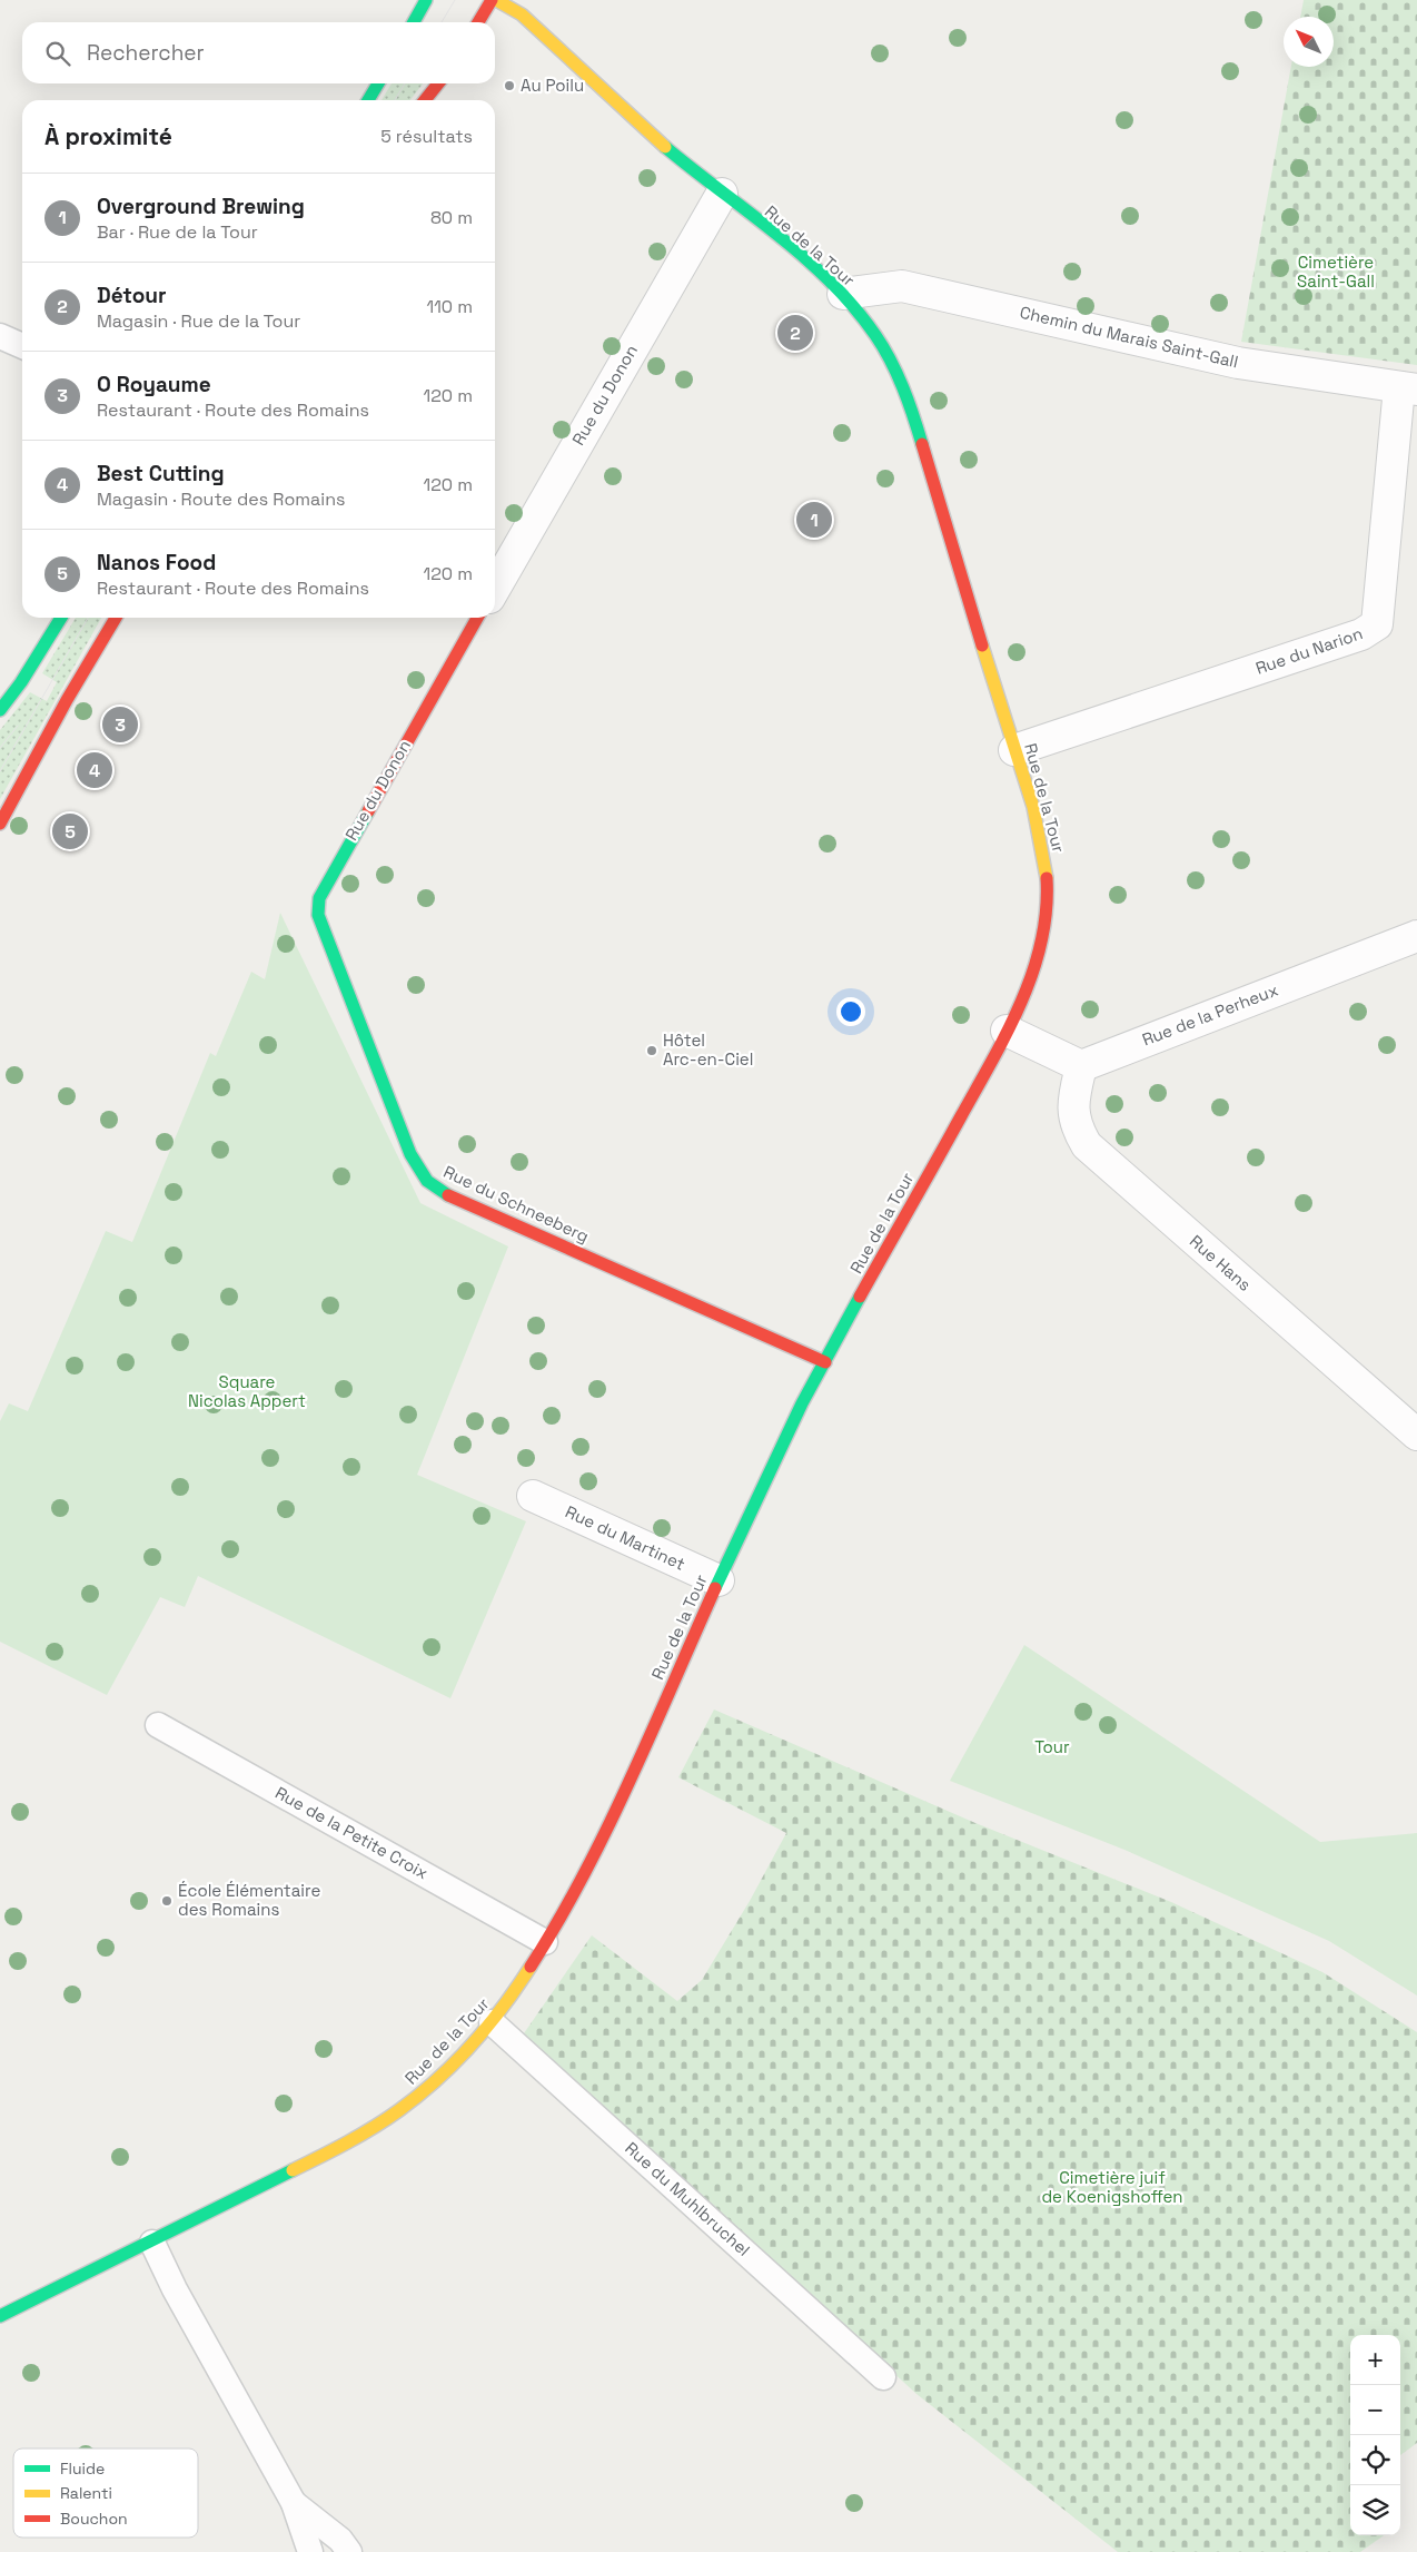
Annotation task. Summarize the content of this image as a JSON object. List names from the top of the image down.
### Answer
{
  "streets": {
    "street": [
      "Rue de la Tour",
      "Chemin du Marais Saint-Gall",
      "Rue du Donon",
      "Rue du Narion",
      "Rue de la Perheux",
      "Rue du Schneeberg",
      "Rue Hans",
      "Rue du Martinet"
    ],
    "lane": ["Rue de la Petite Croix", "Rue du Muhlbruchel"]
  },
  "crossings": [
    ["Rue de la Tour", "Chemin du Marais Saint-Gall"],
    ["Rue de la Tour", "Rue du Donon"],
    ["Rue de la Tour", "Rue du Narion"],
    ["Rue de la Tour", "Rue du Schneeberg"],
    ["Rue de la Tour", "Rue du Martinet"],
    ["Rue de la Tour", "Rue de la Petite Croix"],
    ["Rue de la Tour", "Rue du Muhlbruchel"],
    ["Chemin du Marais Saint-Gall", "Rue du Narion"],
    ["Rue du Donon", "Rue du Schneeberg"],
    ["Rue de la Perheux", "Rue Hans"]
  ],
  "parks": [
    "Cimetière Saint-Gall",
    "Square Nicolas Appert",
    "Tour",
    "Cimetière juif de Koenigshoffen"
  ],
  "places": ["Au Poilu", "Hôtel Arc-en-Ciel", "École Élémentaire des Romains"],
  "legend": ["Fluide", "Ralenti", "Bouchon"],
  "north": "top left",
  "page": {
    "search": "Rechercher",
    "heading": ["À proximité", "5 résultats"],
    "list": [
      {
        "mark": "1",
        "name": "Overground Brewing",
        "note": "Bar · Rue de la Tour",
        "value": "80 m"
      },
      {
        "mark": "2",
        "name": "Détour",
        "note": "Magasin · Rue de la Tour",
        "value": "110 m"
      },
      {
        "mark": "3",
        "name": "O Royaume",
        "note": "Restaurant · Route des Romains",
        "value": "120 m"
      },
      {
        "mark": "4",
        "name": "Best Cutting",
        "note": "Magasin · Route des Romains",
        "value": "120 m"
      },
      {
        "mark": "5",
        "name": "Nanos Food",
        "note": "Restaurant · Route des Romains",
        "value": "120 m"
      }
    ],
    "pins": [
      "2",
      "1",
      "3",
      "4",
      "5"
    ],
    "map_buttons": ["+", "−"]
  }
}
